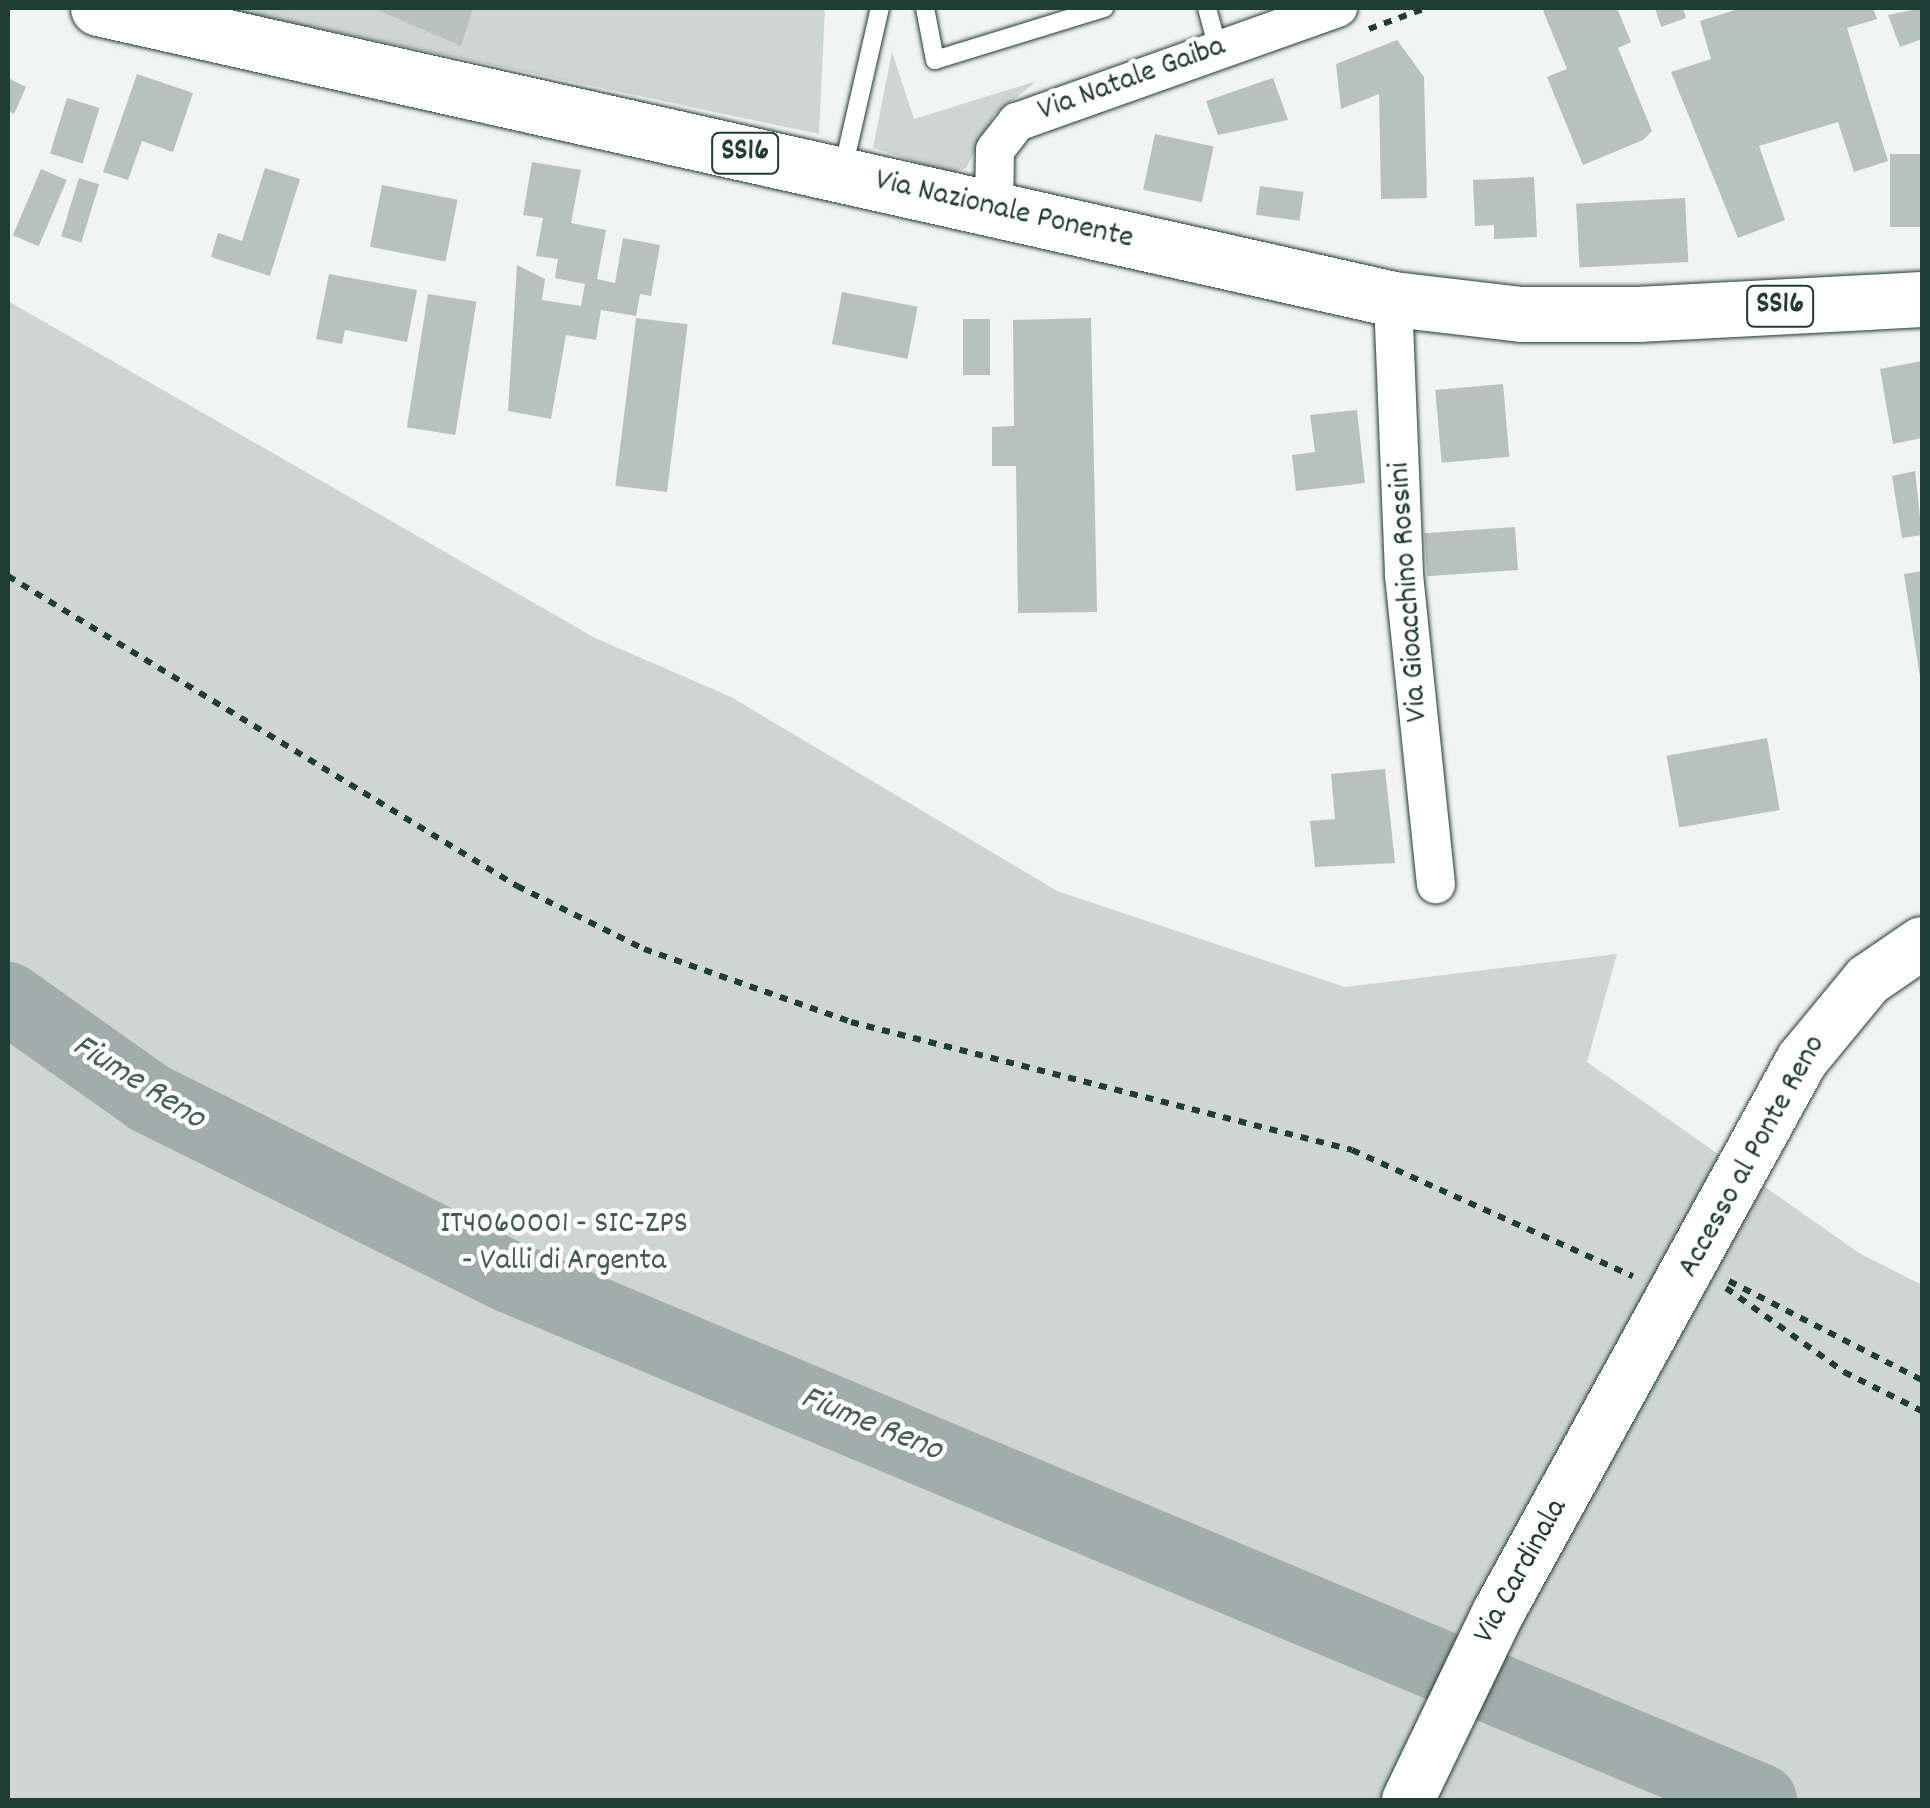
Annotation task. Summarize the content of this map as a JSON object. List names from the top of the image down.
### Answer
{
  "streets": {
    "main road": [
      "SS16",
      "Via Nazionale Ponente",
      "Accesso al Ponte Reno",
      "Via Cardinala"
    ],
    "street": ["Via Natale Gaiba", "Via Gioacchino Rossini"]
  },
  "crossings": [
    ["Via Natale Gaiba", "Via Nazionale Ponente"],
    ["Via Nazionale Ponente", "Via Gioacchino Rossini"],
    ["Accesso al Ponte Reno", "Via Cardinala"]
  ],
  "water": ["Fiume Reno"],
  "parks": ["IT4060001 - SIC-ZPS - Valli di Argenta"]
}
